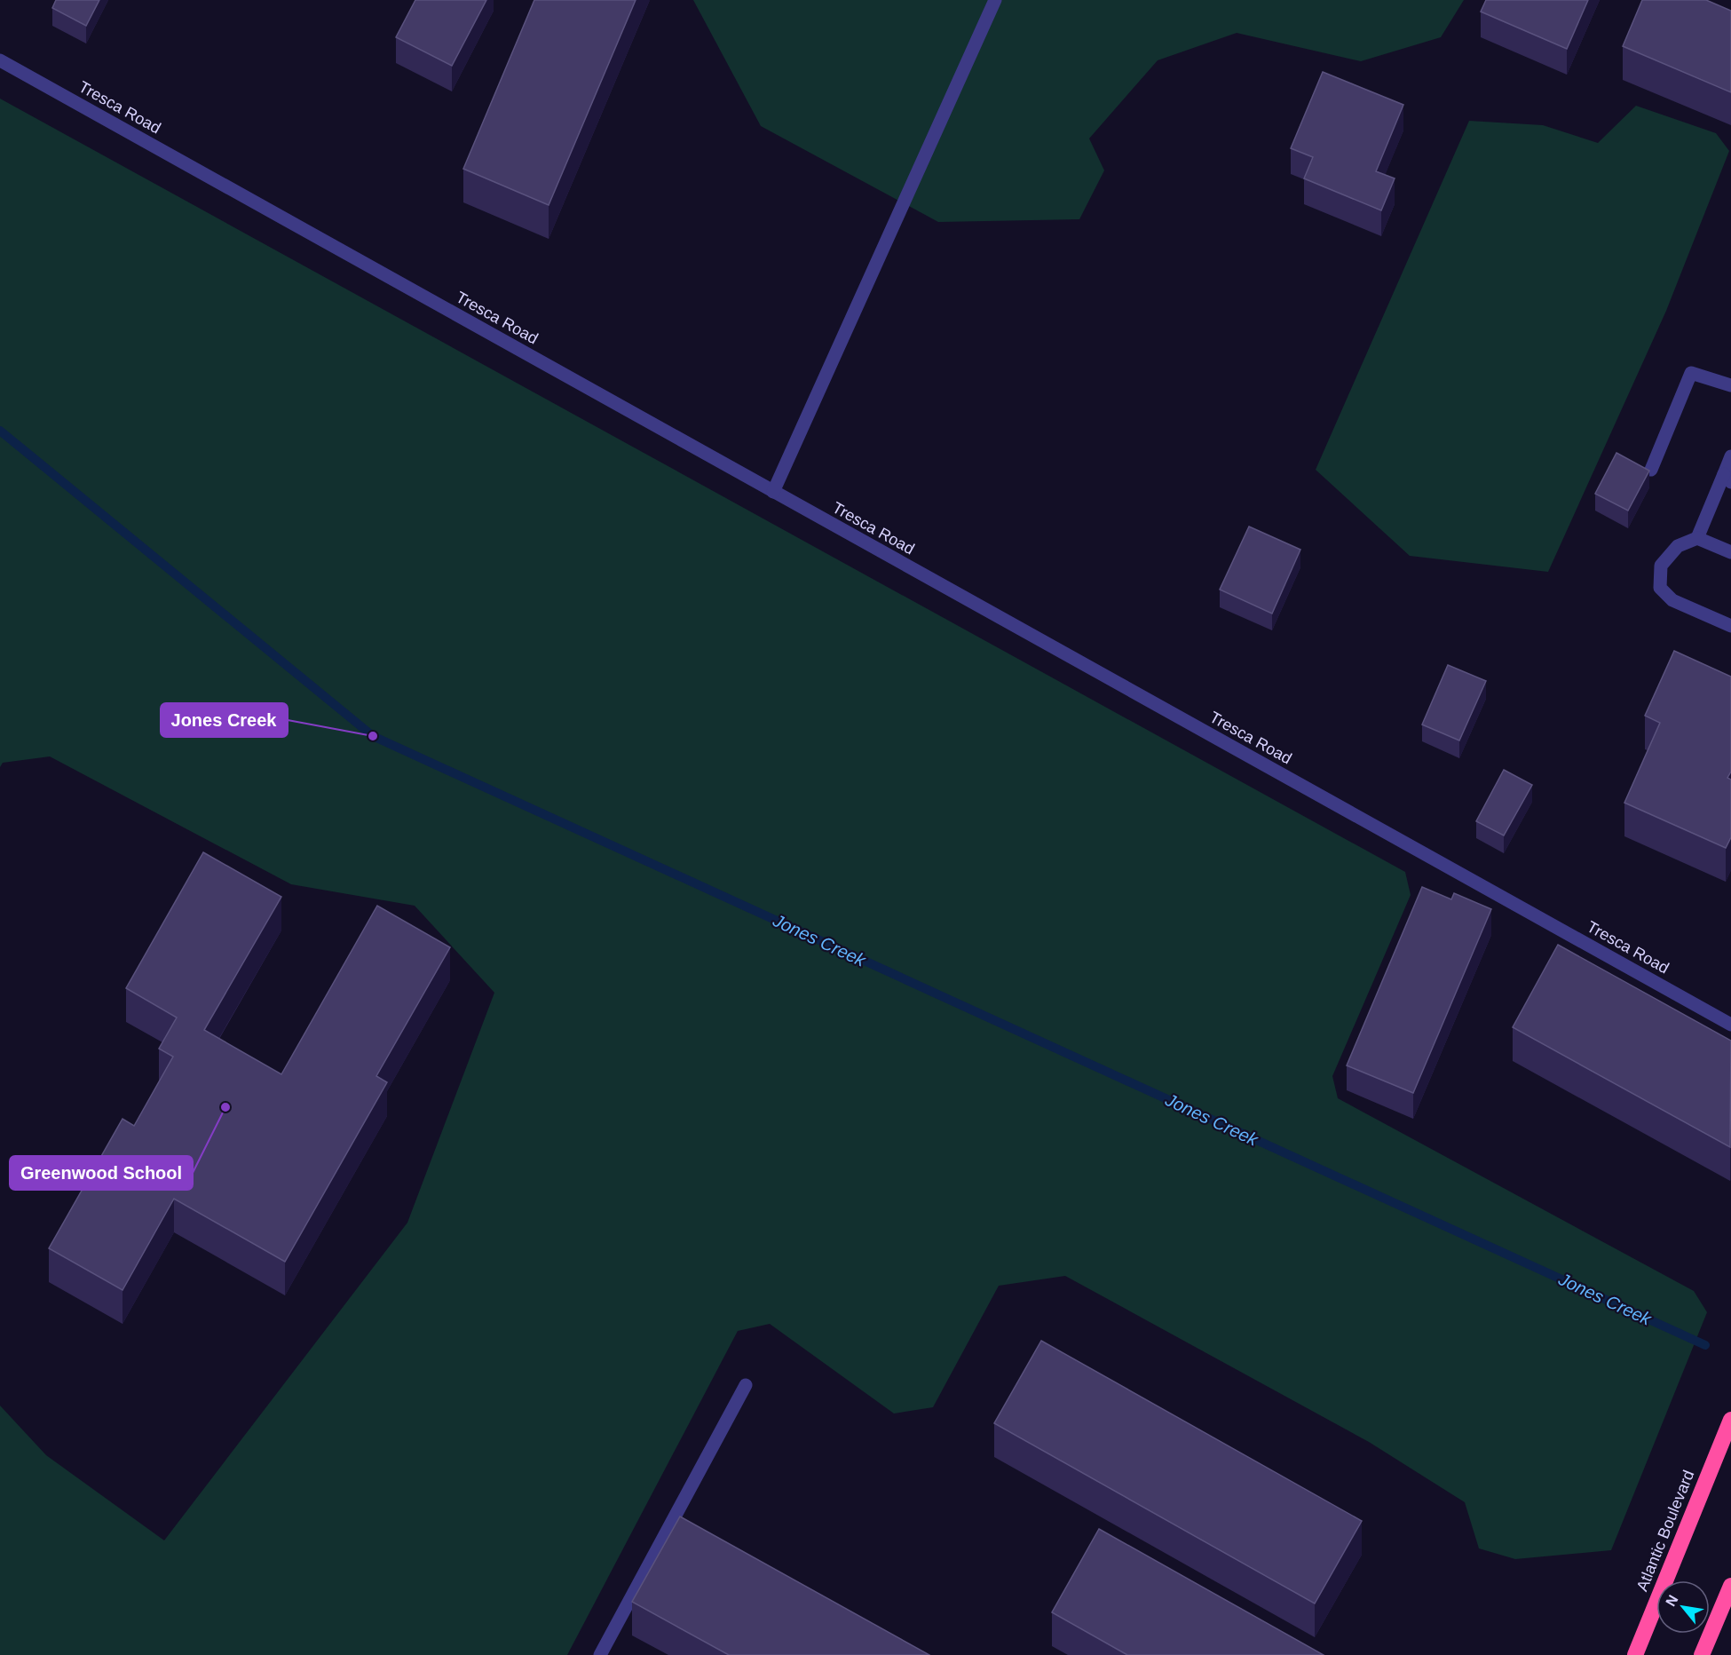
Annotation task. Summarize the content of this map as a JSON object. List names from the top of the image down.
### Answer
{
  "streets": {
    "highway": ["Atlantic Boulevard"],
    "street": ["Tresca Road"]
  },
  "water": ["Jones Creek"],
  "places": ["Jones Creek", "Greenwood School"],
  "north": "top left"
}
